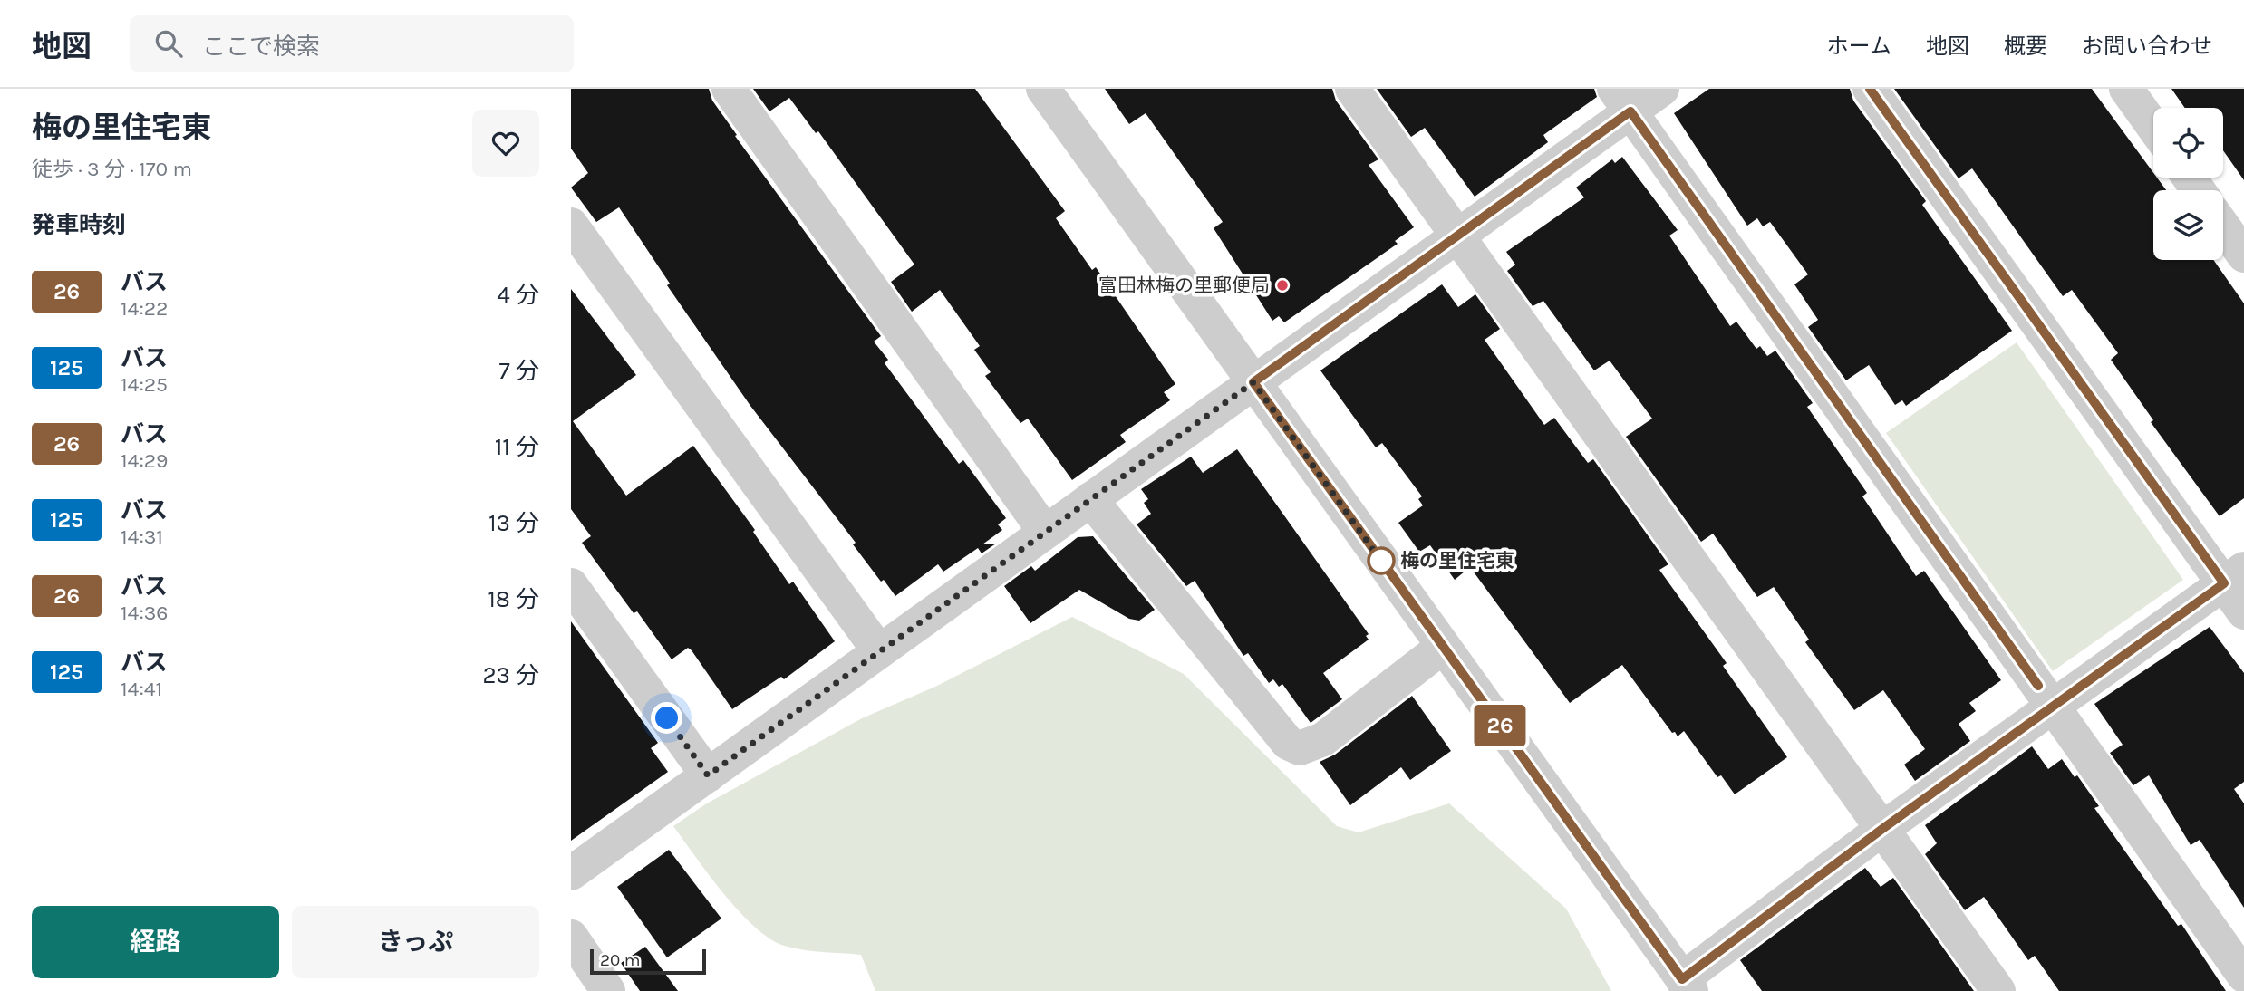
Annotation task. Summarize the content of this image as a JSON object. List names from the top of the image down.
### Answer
{
  "places": ["富田林梅の里郵便局", "梅の里住宅東"],
  "lines": ["bus line 26"],
  "scale_bar": "20 m",
  "page": {
    "header": "地図",
    "search": "ここで検索",
    "nav": [
      "ホーム",
      "地図",
      "概要",
      "お問い合わせ"
    ],
    "heading": [
      ["梅の里住宅東", "徒歩 · 3 分 · 170 m"],
      "発車時刻"
    ],
    "on_map": "26",
    "list": [
      {
        "mark": "26",
        "name": "バス",
        "note": "14:22",
        "value": "4 分"
      },
      {
        "mark": "125",
        "name": "バス",
        "note": "14:25",
        "value": "7 分"
      },
      {
        "mark": "26",
        "name": "バス",
        "note": "14:29",
        "value": "11 分"
      },
      {
        "mark": "125",
        "name": "バス",
        "note": "14:31",
        "value": "13 分"
      },
      {
        "mark": "26",
        "name": "バス",
        "note": "14:36",
        "value": "18 分"
      },
      {
        "mark": "125",
        "name": "バス",
        "note": "14:41",
        "value": "23 分"
      }
    ],
    "buttons": ["経路", "きっぷ"],
    "scale": "20 m"
  }
}
